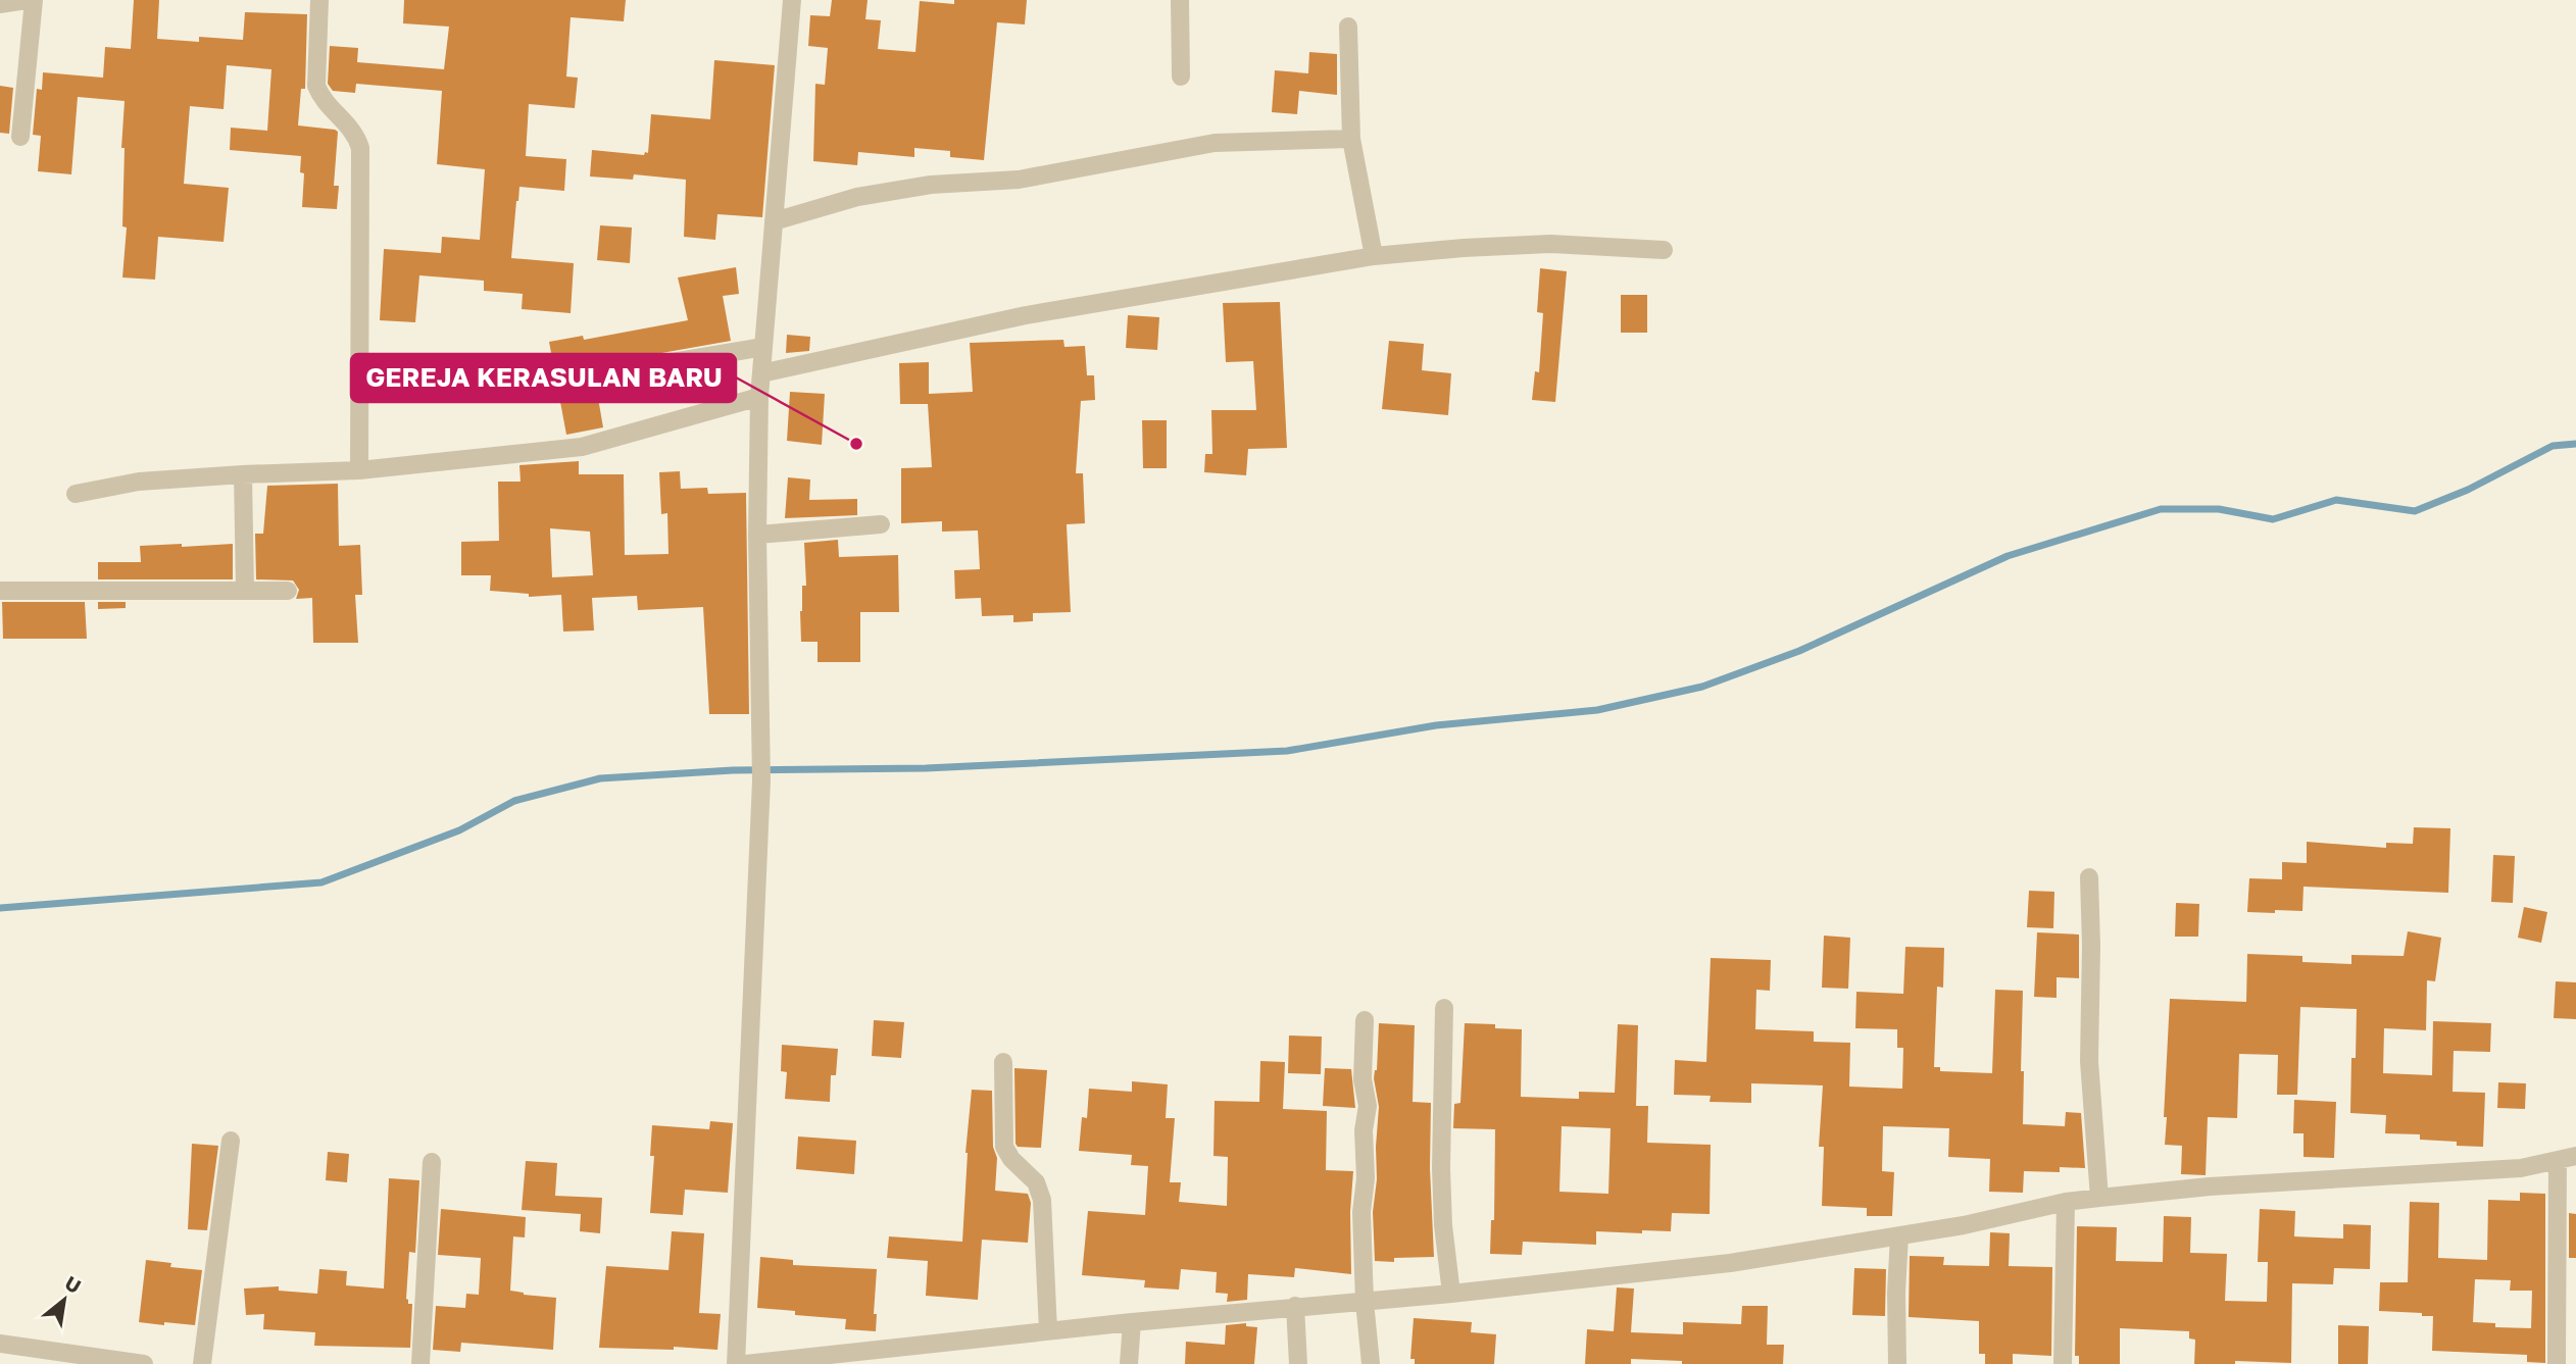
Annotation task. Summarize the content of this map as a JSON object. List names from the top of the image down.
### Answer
{
  "places": ["GEREJA KERASULAN BARU"],
  "north": "top right"
}
